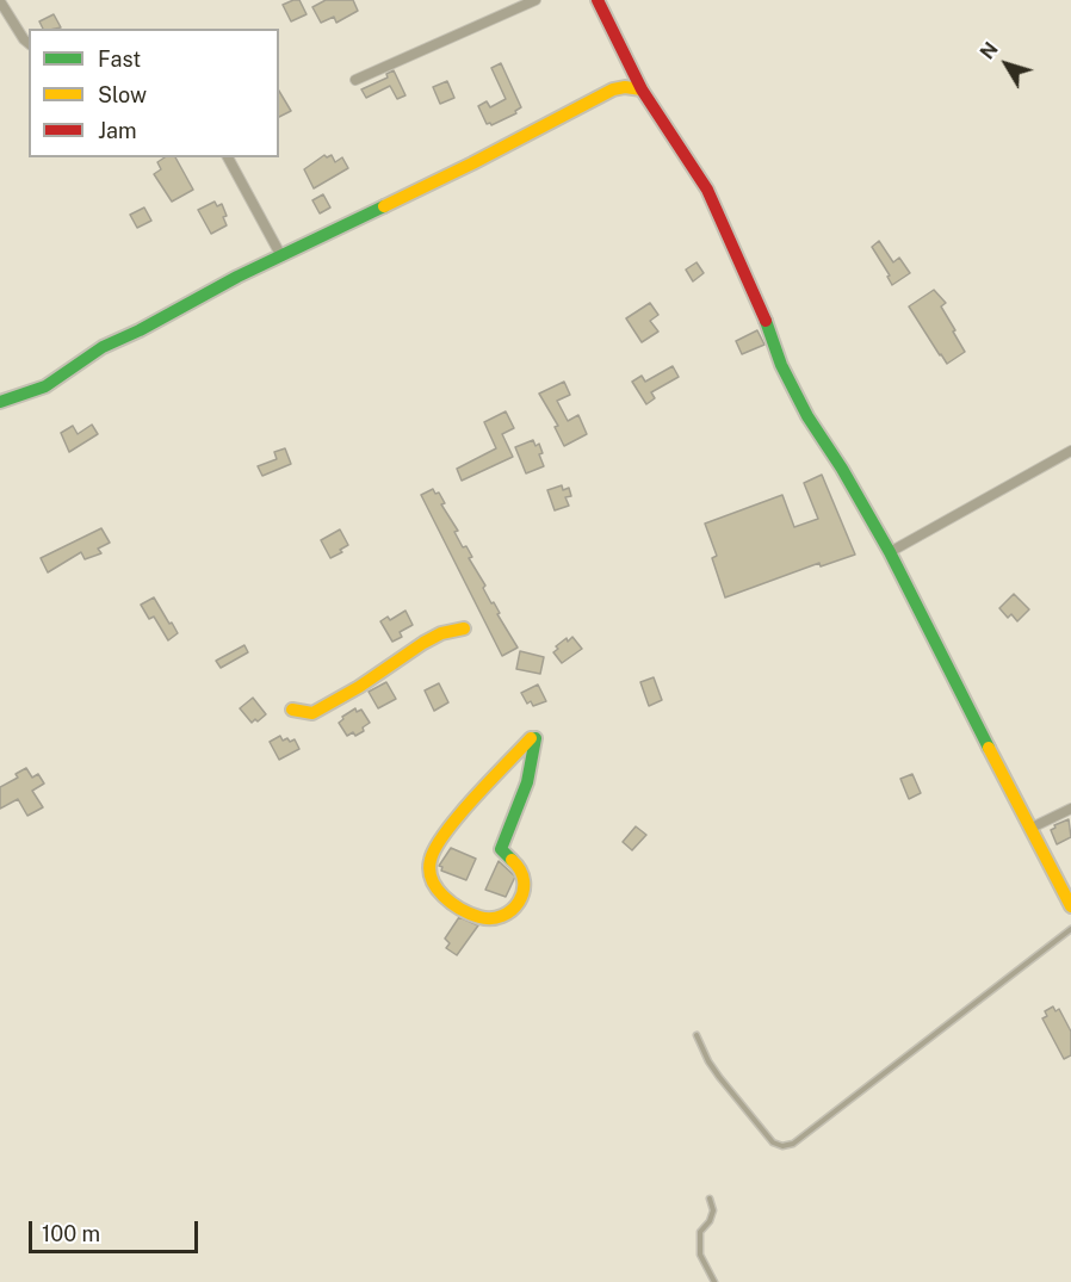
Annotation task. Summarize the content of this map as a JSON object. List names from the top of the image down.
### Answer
{
  "legend": ["Fast", "Slow", "Jam"],
  "scale_bar": "100 m",
  "north": "top left"
}
